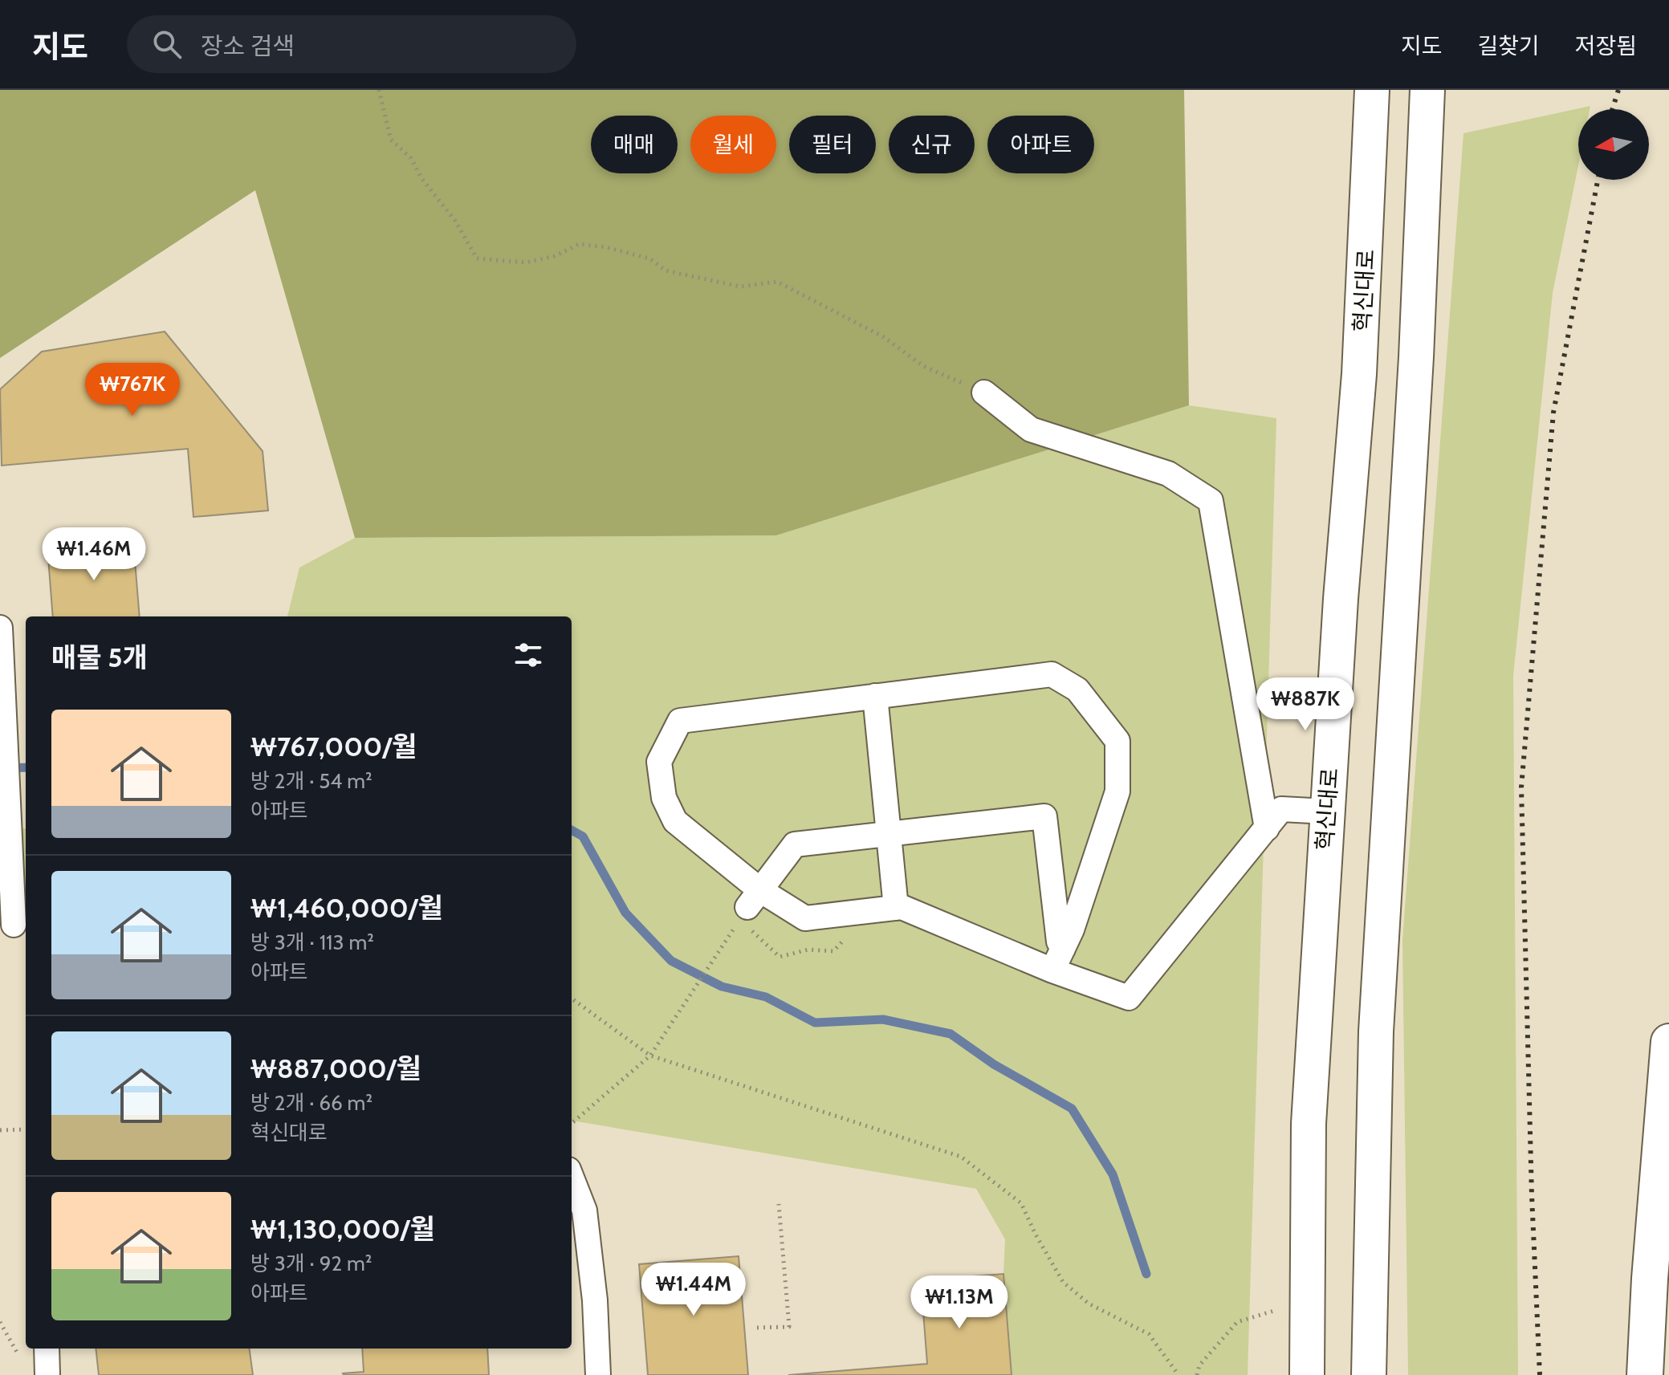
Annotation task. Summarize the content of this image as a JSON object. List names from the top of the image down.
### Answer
{
  "streets": {
    "main road": ["혁신대로"]
  },
  "north": "left",
  "page": {
    "header": "지도",
    "search": "장소 검색",
    "nav": ["지도", "길찾기", "저장됨"],
    "chip": [
      "매매",
      "월세",
      "필터",
      "신규",
      "아파트"
    ],
    "price": [
      "₩767K",
      "₩1.46M",
      "₩887K",
      "₩1.44M",
      "₩1.13M"
    ],
    "heading": "매물 5개",
    "list": [
      {
        "name": "₩767,000/월",
        "note": "방 2개 · 54 m² · 아파트"
      },
      {
        "name": "₩1,460,000/월",
        "note": "방 3개 · 113 m² · 아파트"
      },
      {
        "name": "₩887,000/월",
        "note": "방 2개 · 66 m² · 혁신대로"
      },
      {
        "name": "₩1,130,000/월",
        "note": "방 3개 · 92 m² · 아파트"
      }
    ]
  }
}
